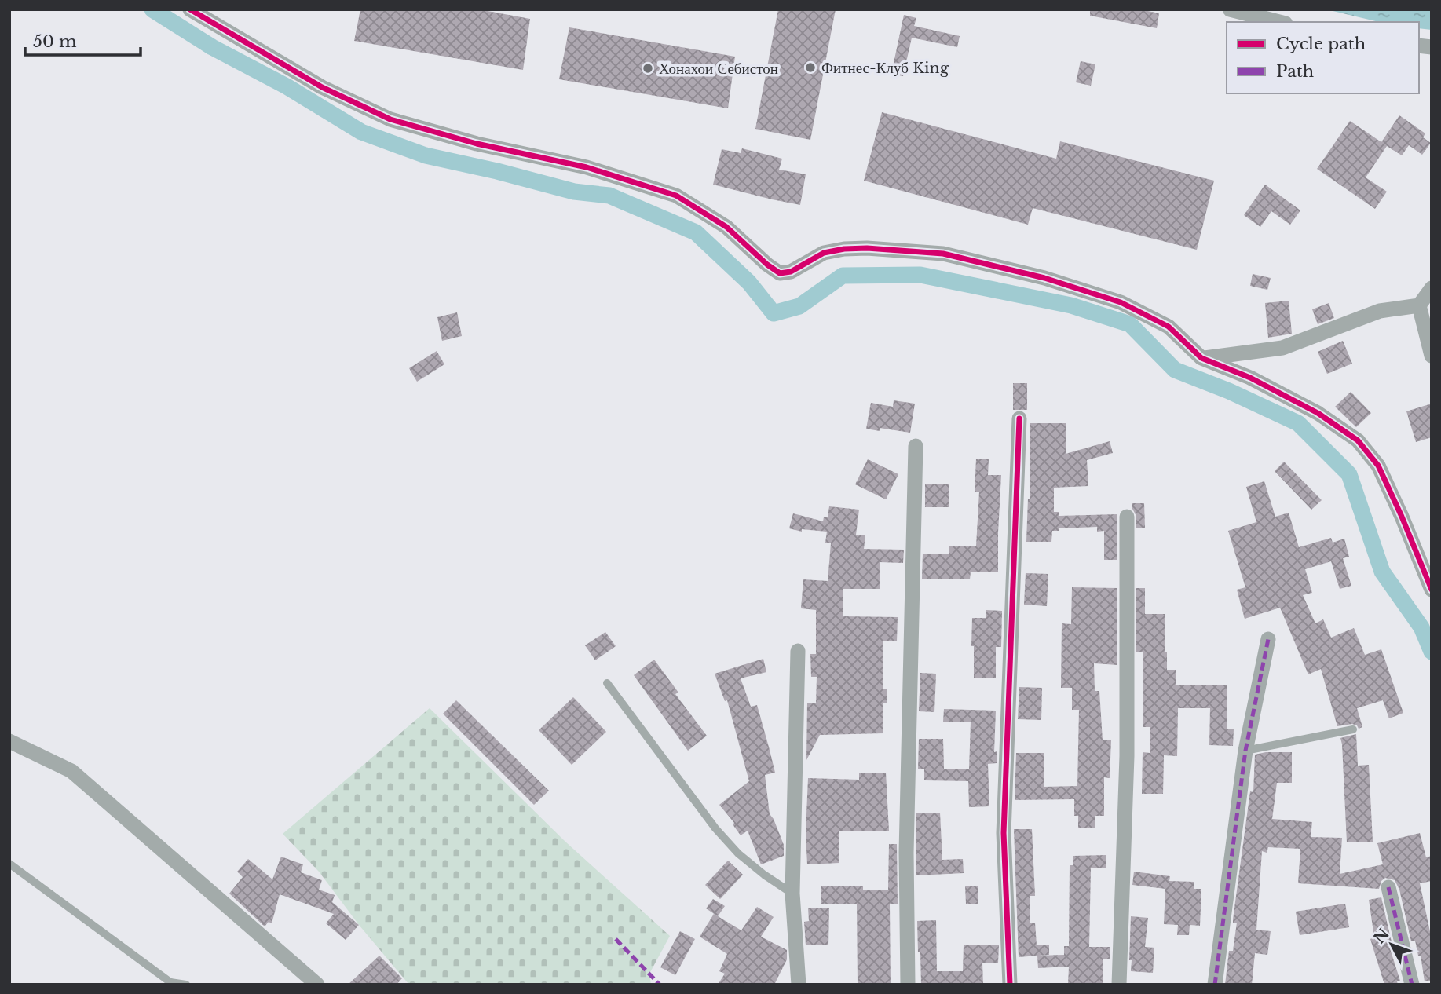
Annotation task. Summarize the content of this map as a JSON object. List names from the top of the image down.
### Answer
{
  "places": ["Фитнес-Клуб King", "Хонахои Себистон"],
  "legend": ["Cycle path", "Path"],
  "scale_bar": "50 m",
  "north": "top left"
}
